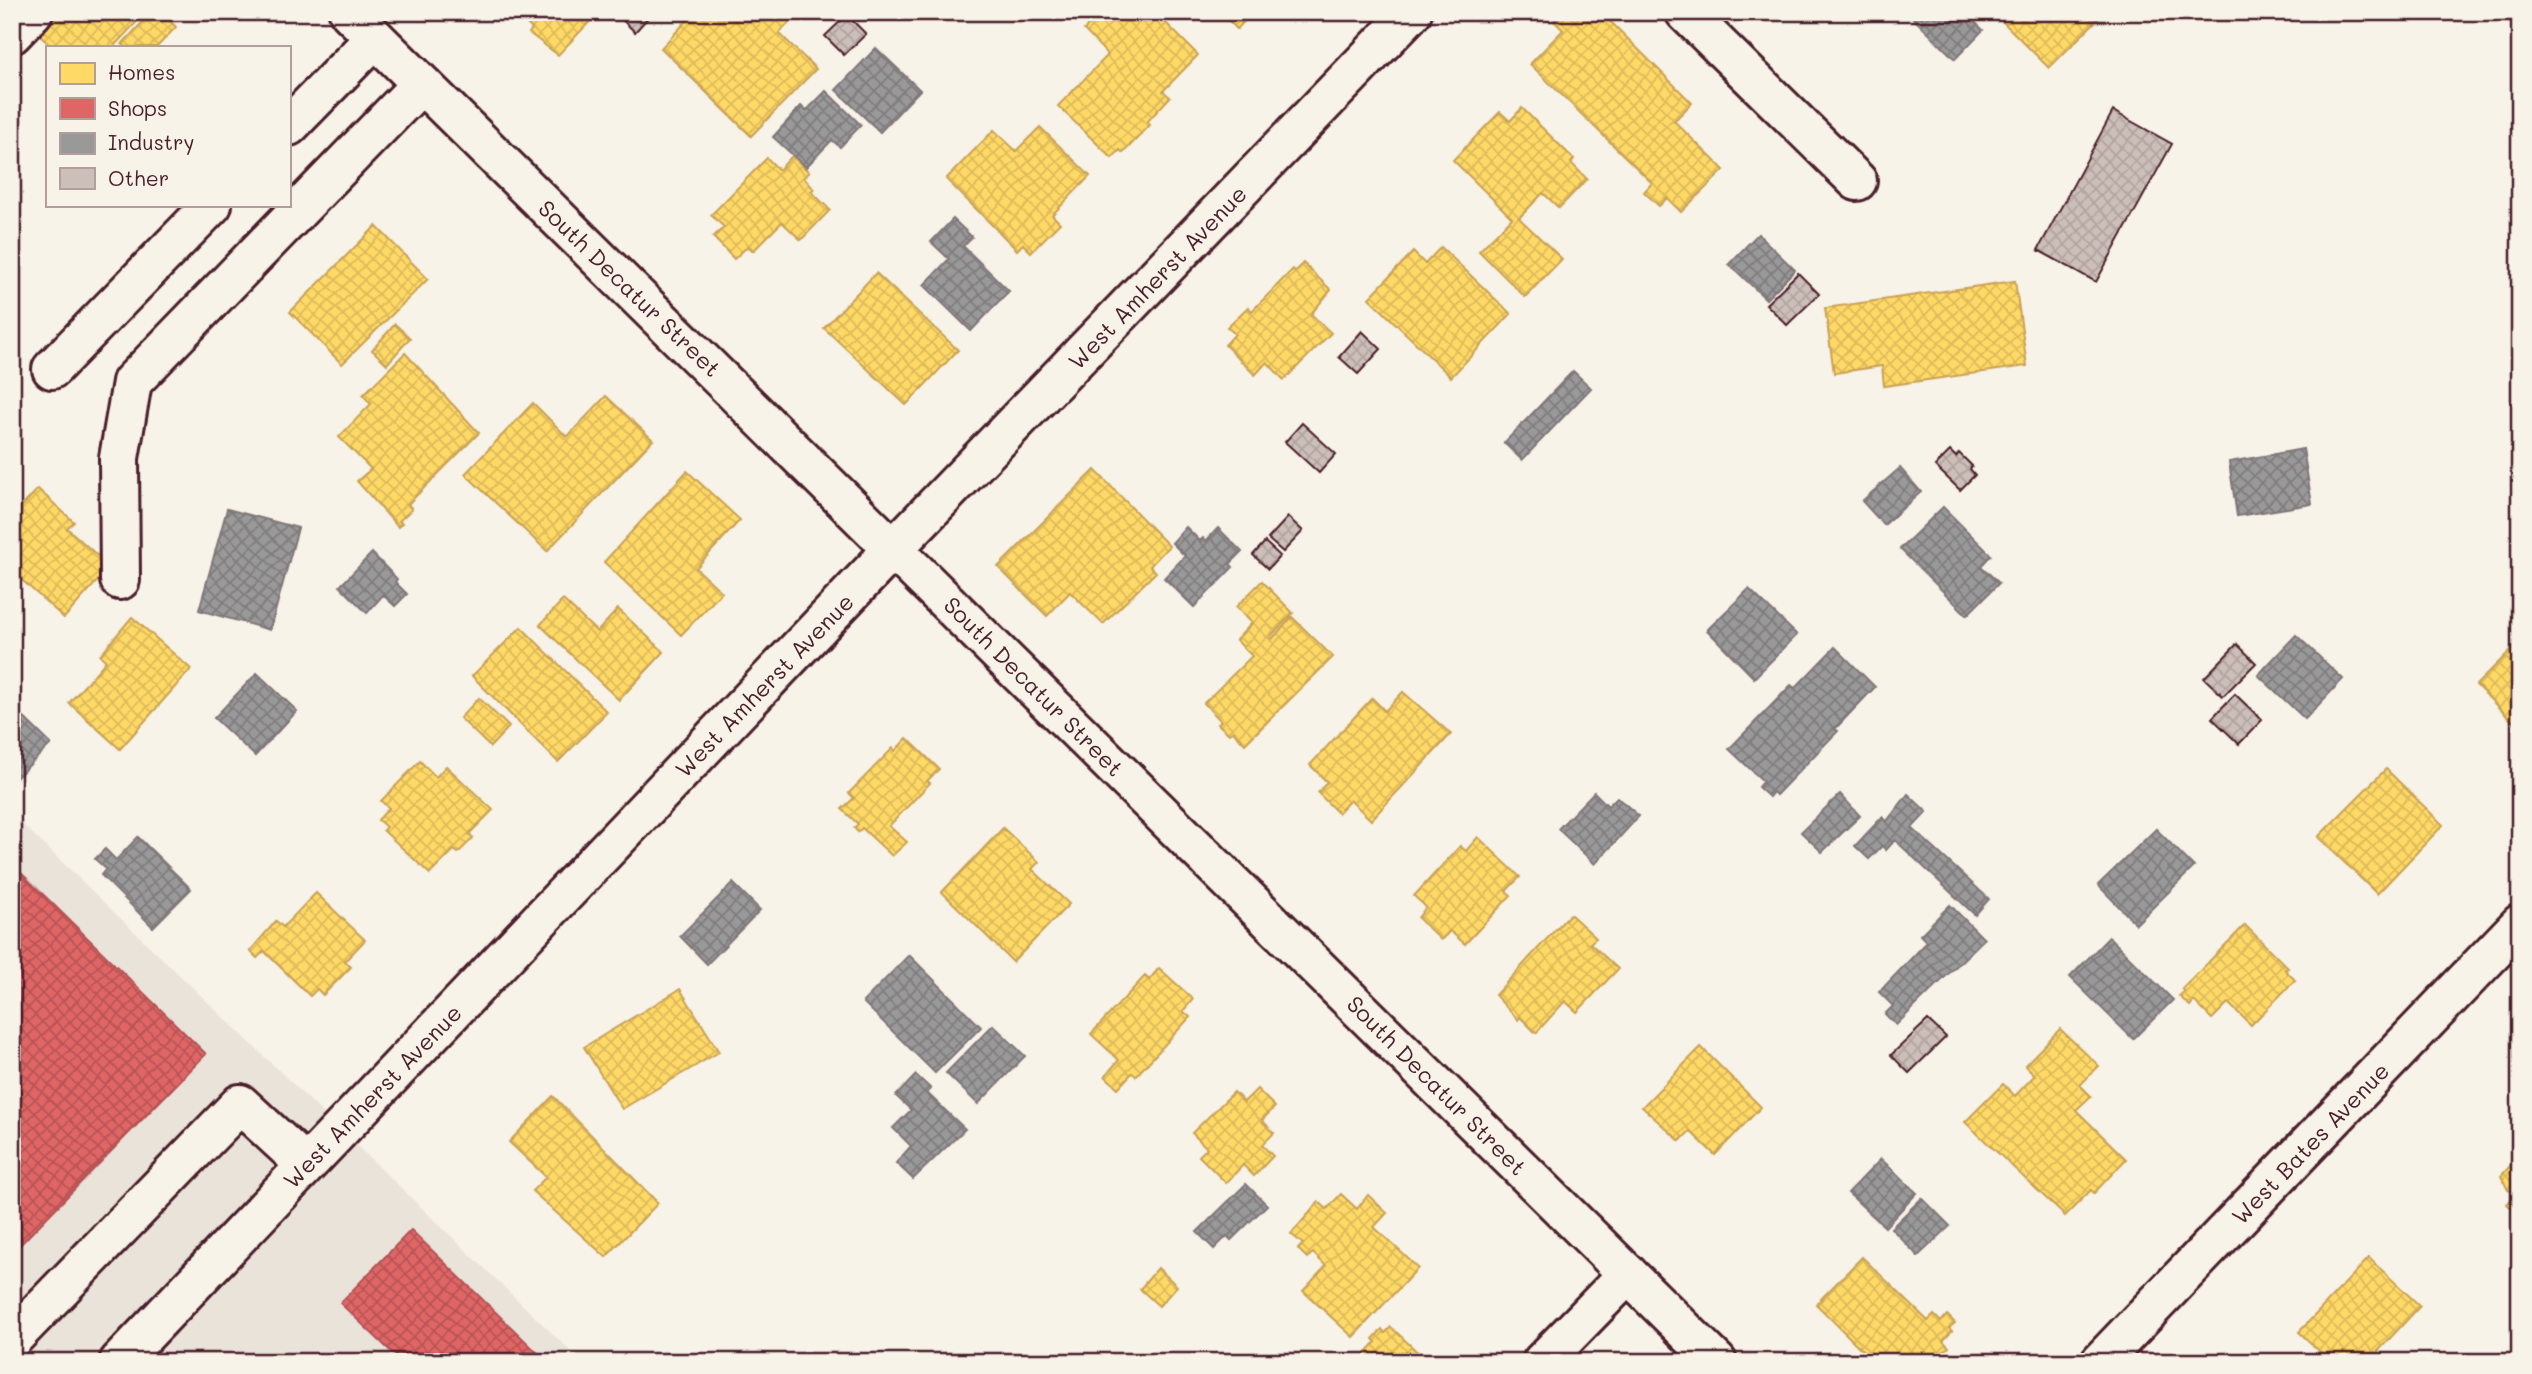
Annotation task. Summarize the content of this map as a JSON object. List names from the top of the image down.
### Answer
{
  "streets": {
    "street": ["West Amherst Avenue", "South Decatur Street", "West Bates Avenue"]
  },
  "crossings": [
    ["West Amherst Avenue", "South Decatur Street"]
  ],
  "legend": [
    "Homes",
    "Shops",
    "Industry",
    "Other"
  ]
}
